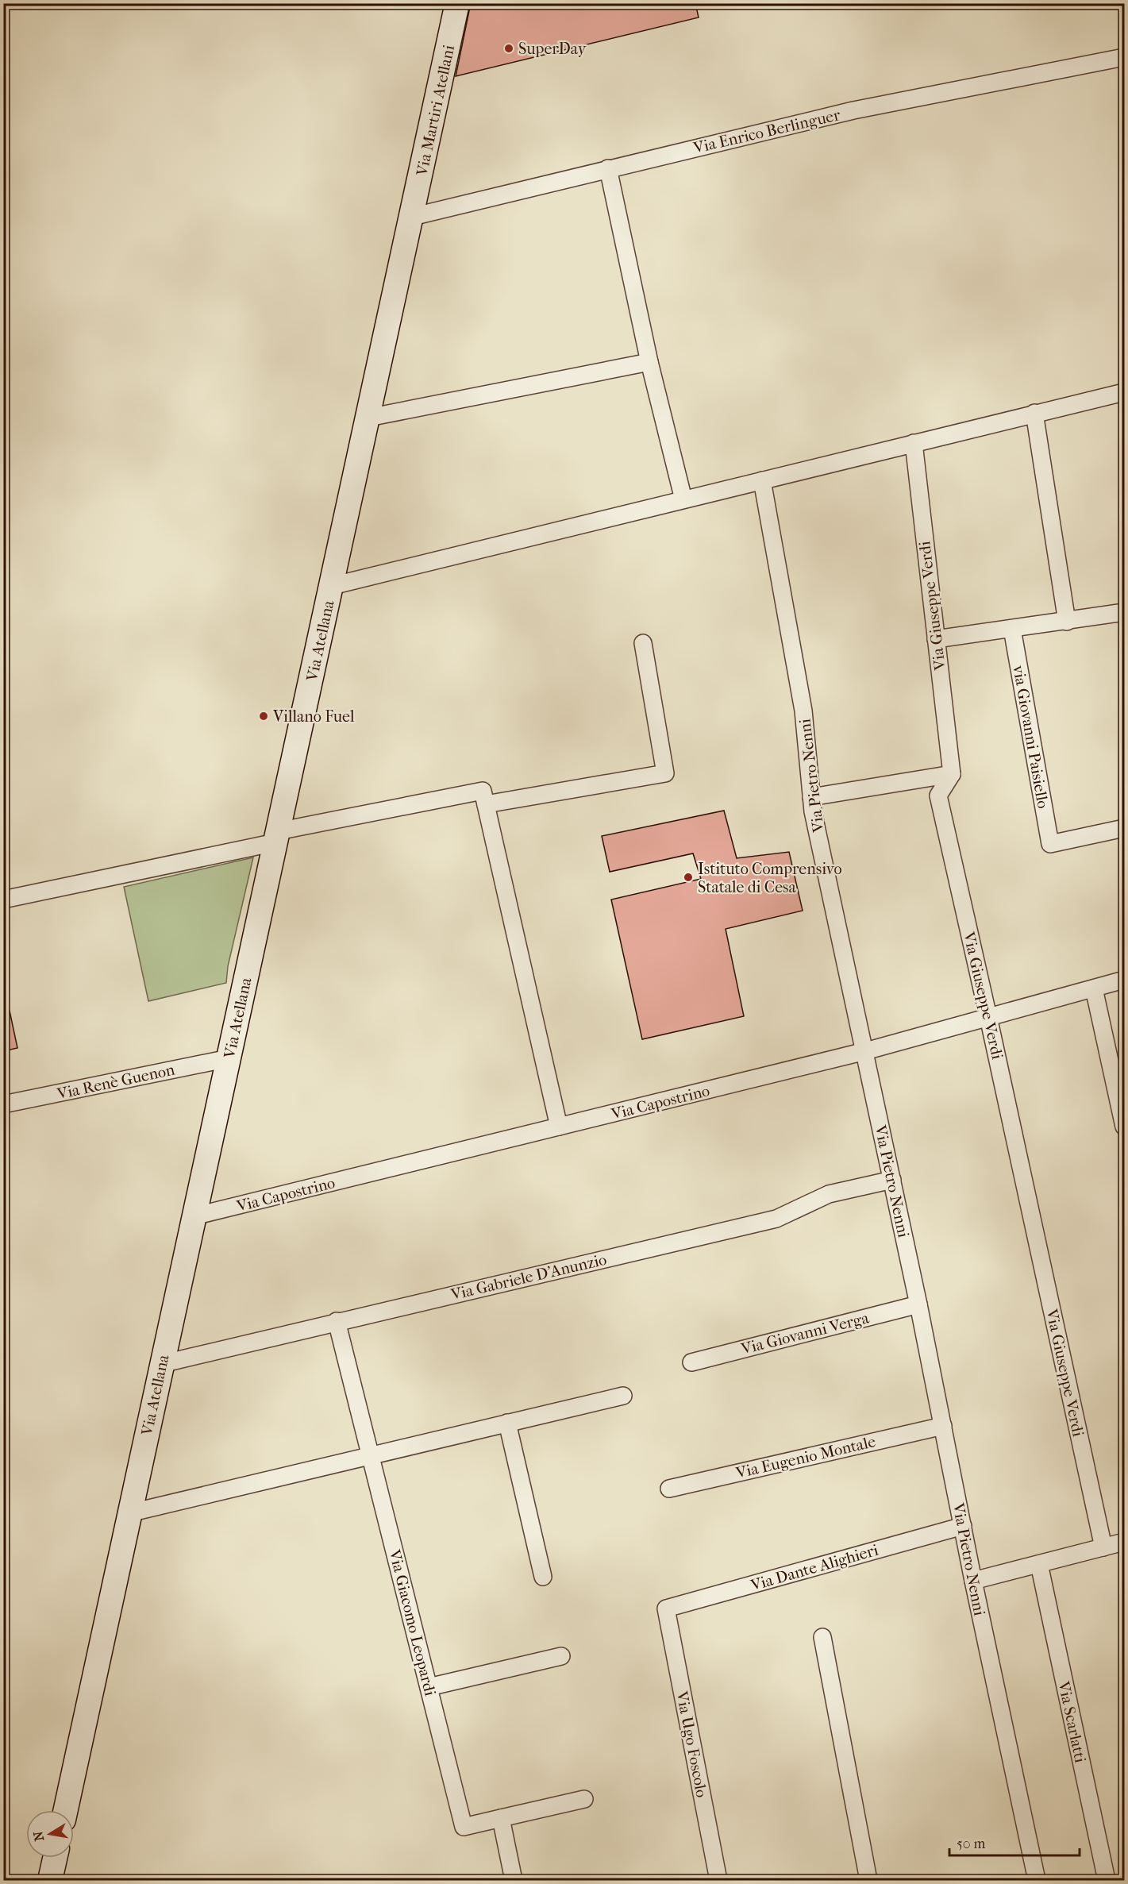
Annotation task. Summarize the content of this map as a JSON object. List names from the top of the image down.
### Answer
{
  "streets": {
    "main road": ["Via Martiri Atellani", "Via Atellana"],
    "street": [
      "Via Enrico Berlinguer",
      "Via Giuseppe Verdi",
      "via Giovanni Paisiello",
      "Via Pietro Nenni",
      "Via Renè Guenon",
      "Via Capostrino",
      "Via Gabriele D'Anunzio",
      "Via Giovanni Verga",
      "Via Eugenio Montale",
      "Via Dante Alighieri",
      "Via Giacomo Leopardi",
      "Via Scarlatti",
      "Via Ugo Foscolo"
    ]
  },
  "crossings": [
    ["Via Martiri Atellani", "Via Enrico Berlinguer"],
    ["Via Martiri Atellani", "Via Atellana"],
    ["Via Enrico Berlinguer", "Via Atellana"],
    ["Via Giuseppe Verdi", "Via Capostrino"],
    ["Via Atellana", "Via Renè Guenon"],
    ["Via Atellana", "Via Capostrino"],
    ["Via Atellana", "Via Gabriele D'Anunzio"],
    ["Via Pietro Nenni", "Via Capostrino"],
    ["Via Pietro Nenni", "Via Gabriele D'Anunzio"],
    ["Via Pietro Nenni", "Via Giovanni Verga"],
    ["Via Pietro Nenni", "Via Eugenio Montale"],
    ["Via Pietro Nenni", "Via Dante Alighieri"],
    ["Via Gabriele D'Anunzio", "Via Giacomo Leopardi"],
    ["Via Dante Alighieri", "Via Ugo Foscolo"]
  ],
  "places": ["SuperDay", "Villano Fuel", "Istituto Comprensivo Statale di Cesa"],
  "scale_bar": "50 m",
  "north": "left"
}
